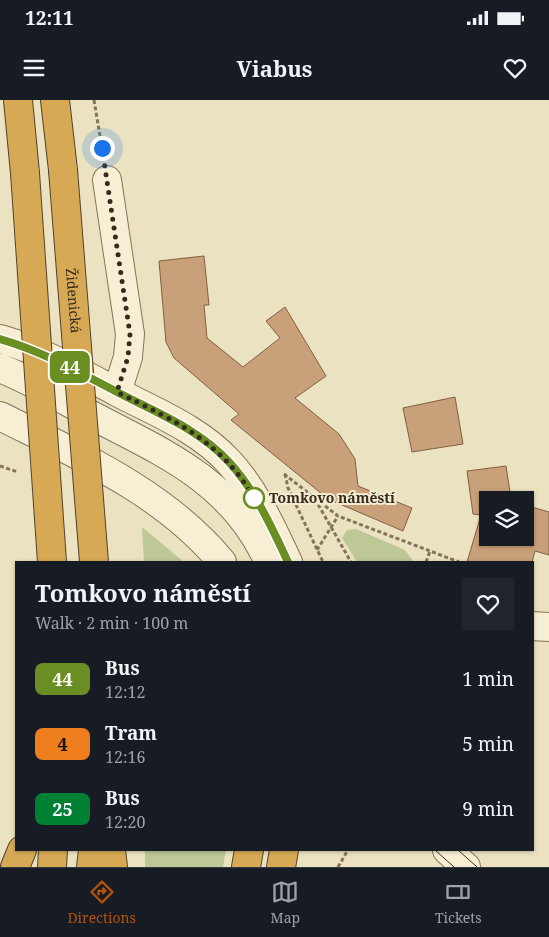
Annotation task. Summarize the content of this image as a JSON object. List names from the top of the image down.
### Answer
{
  "streets": {
    "highway": ["Židenická"]
  },
  "places": ["Tomkovo náměstí"],
  "lines": ["bus line 44"],
  "page": {
    "status": "12:11",
    "header": "Viabus",
    "on_map": "44",
    "heading": ["Tomkovo náměstí", "Walk · 2 min · 100 m"],
    "list": [
      {
        "mark": "44",
        "name": "Bus",
        "note": "12:12",
        "value": "1 min"
      },
      {
        "mark": "4",
        "name": "Tram",
        "note": "12:16",
        "value": "5 min"
      },
      {
        "mark": "25",
        "name": "Bus",
        "note": "12:20",
        "value": "9 min"
      }
    ],
    "tabs": ["Directions", "Map", "Tickets"]
  }
}
